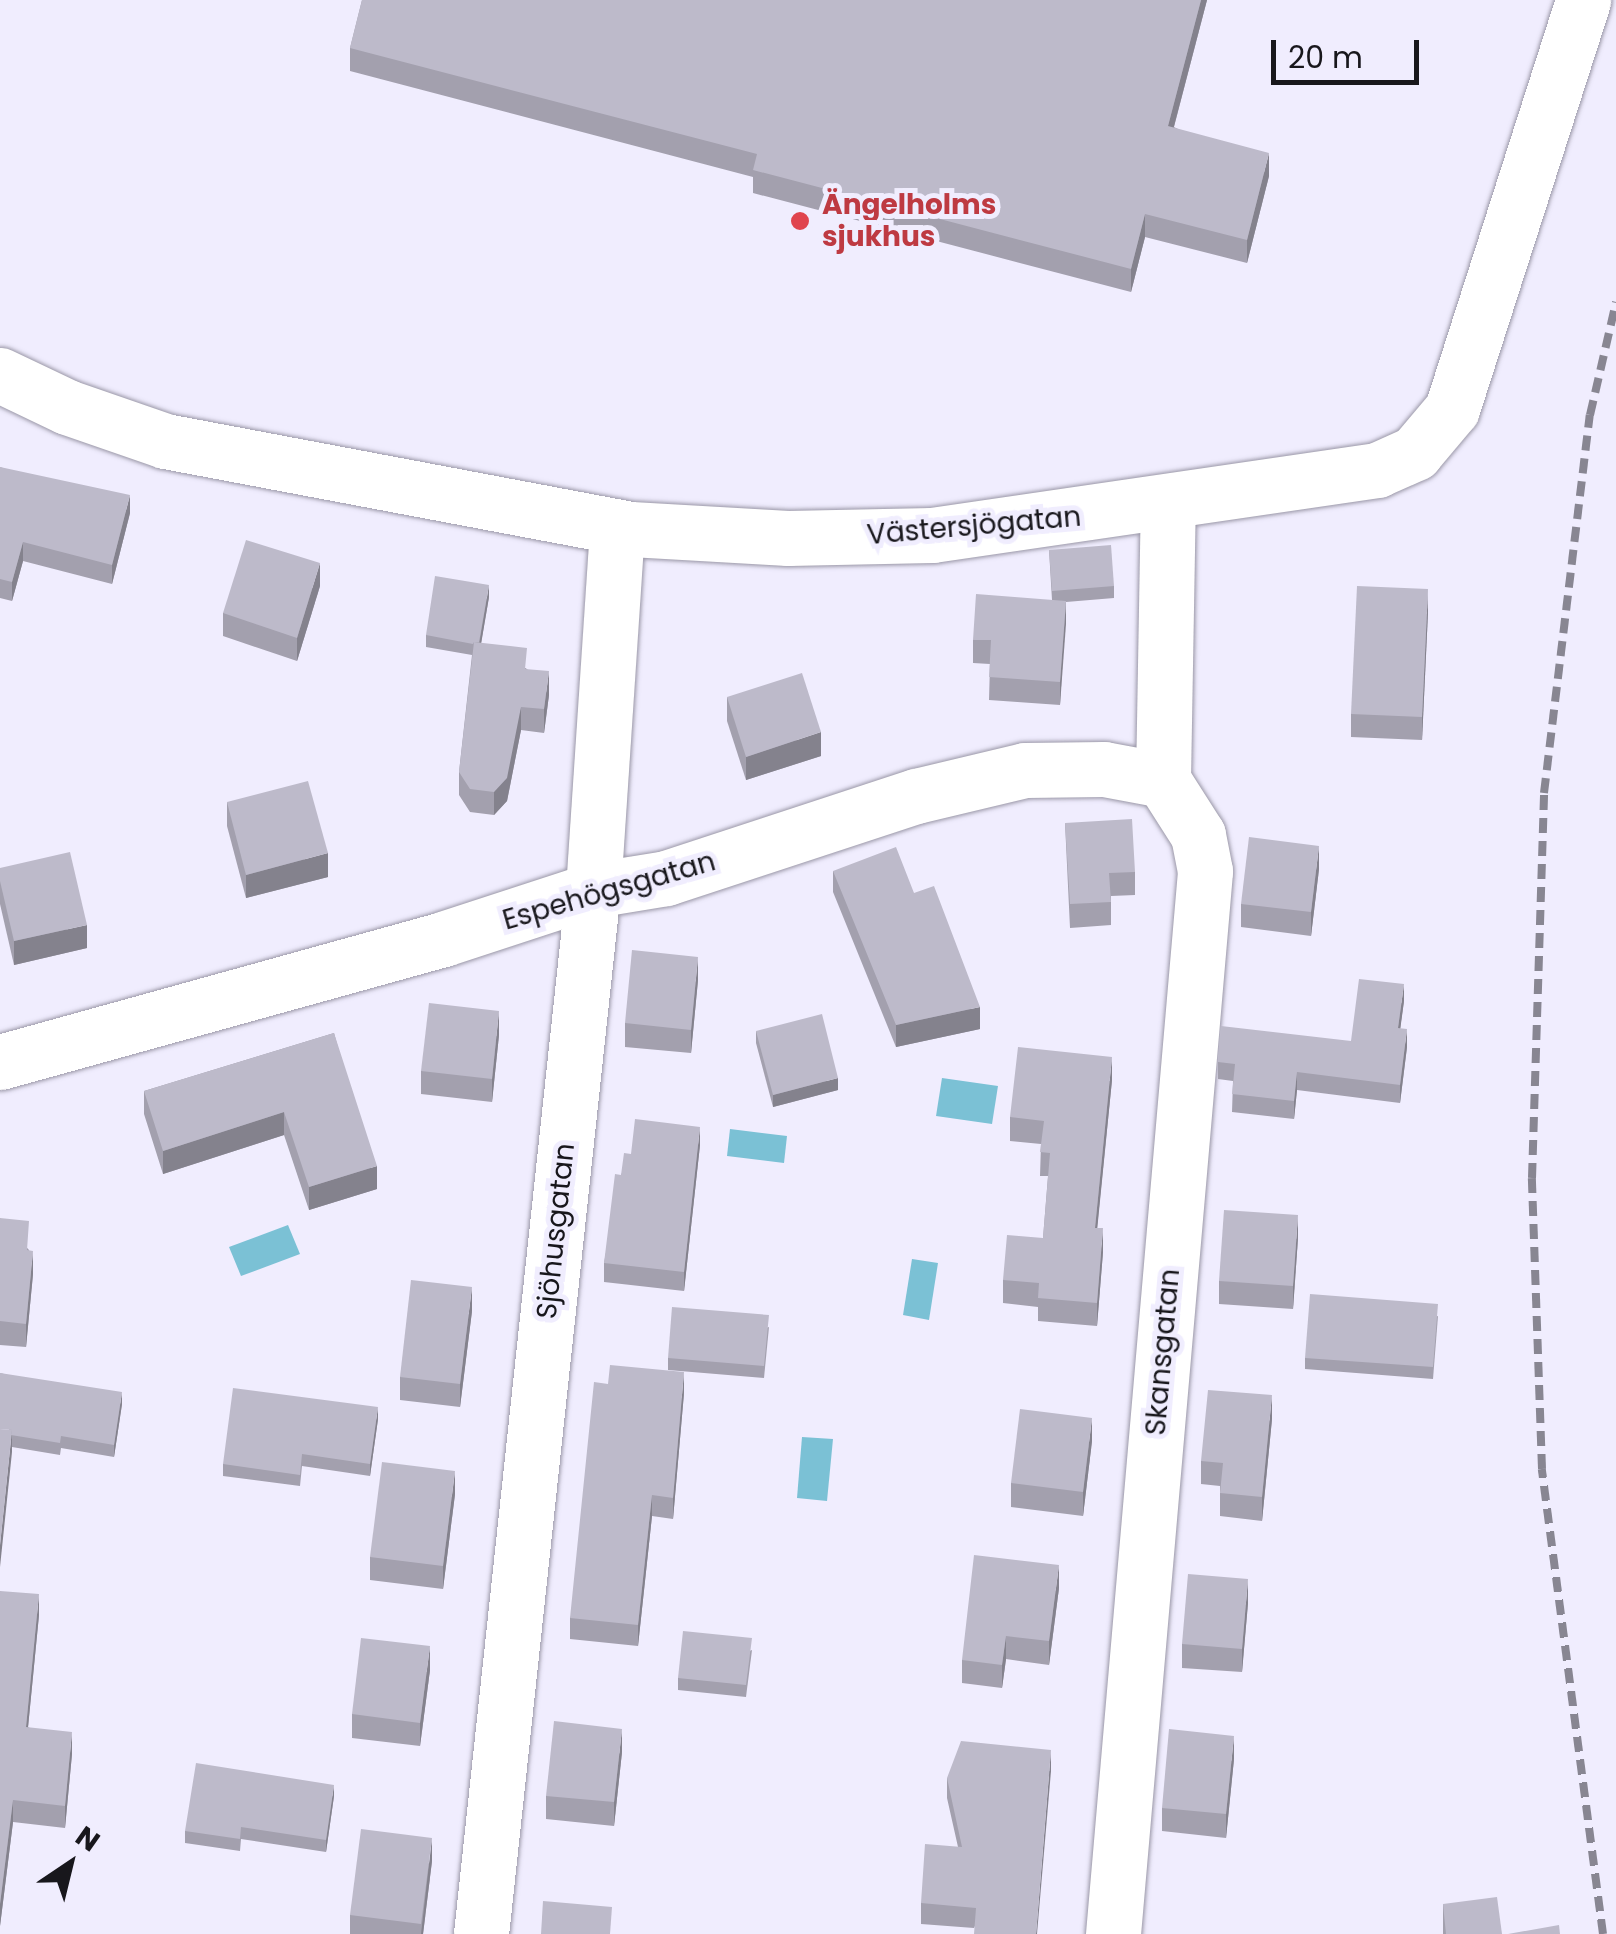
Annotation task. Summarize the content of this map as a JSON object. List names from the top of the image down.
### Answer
{
  "streets": {
    "street": [
      "Västersjögatan",
      "Espehögsgatan",
      "Sjöhusgatan",
      "Skansgatan"
    ]
  },
  "crossings": [
    ["Västersjögatan", "Sjöhusgatan"],
    ["Espehögsgatan", "Sjöhusgatan"],
    ["Espehögsgatan", "Skansgatan"]
  ],
  "places": ["Ängelholms sjukhus"],
  "scale_bar": "20 m",
  "north": "top right"
}
